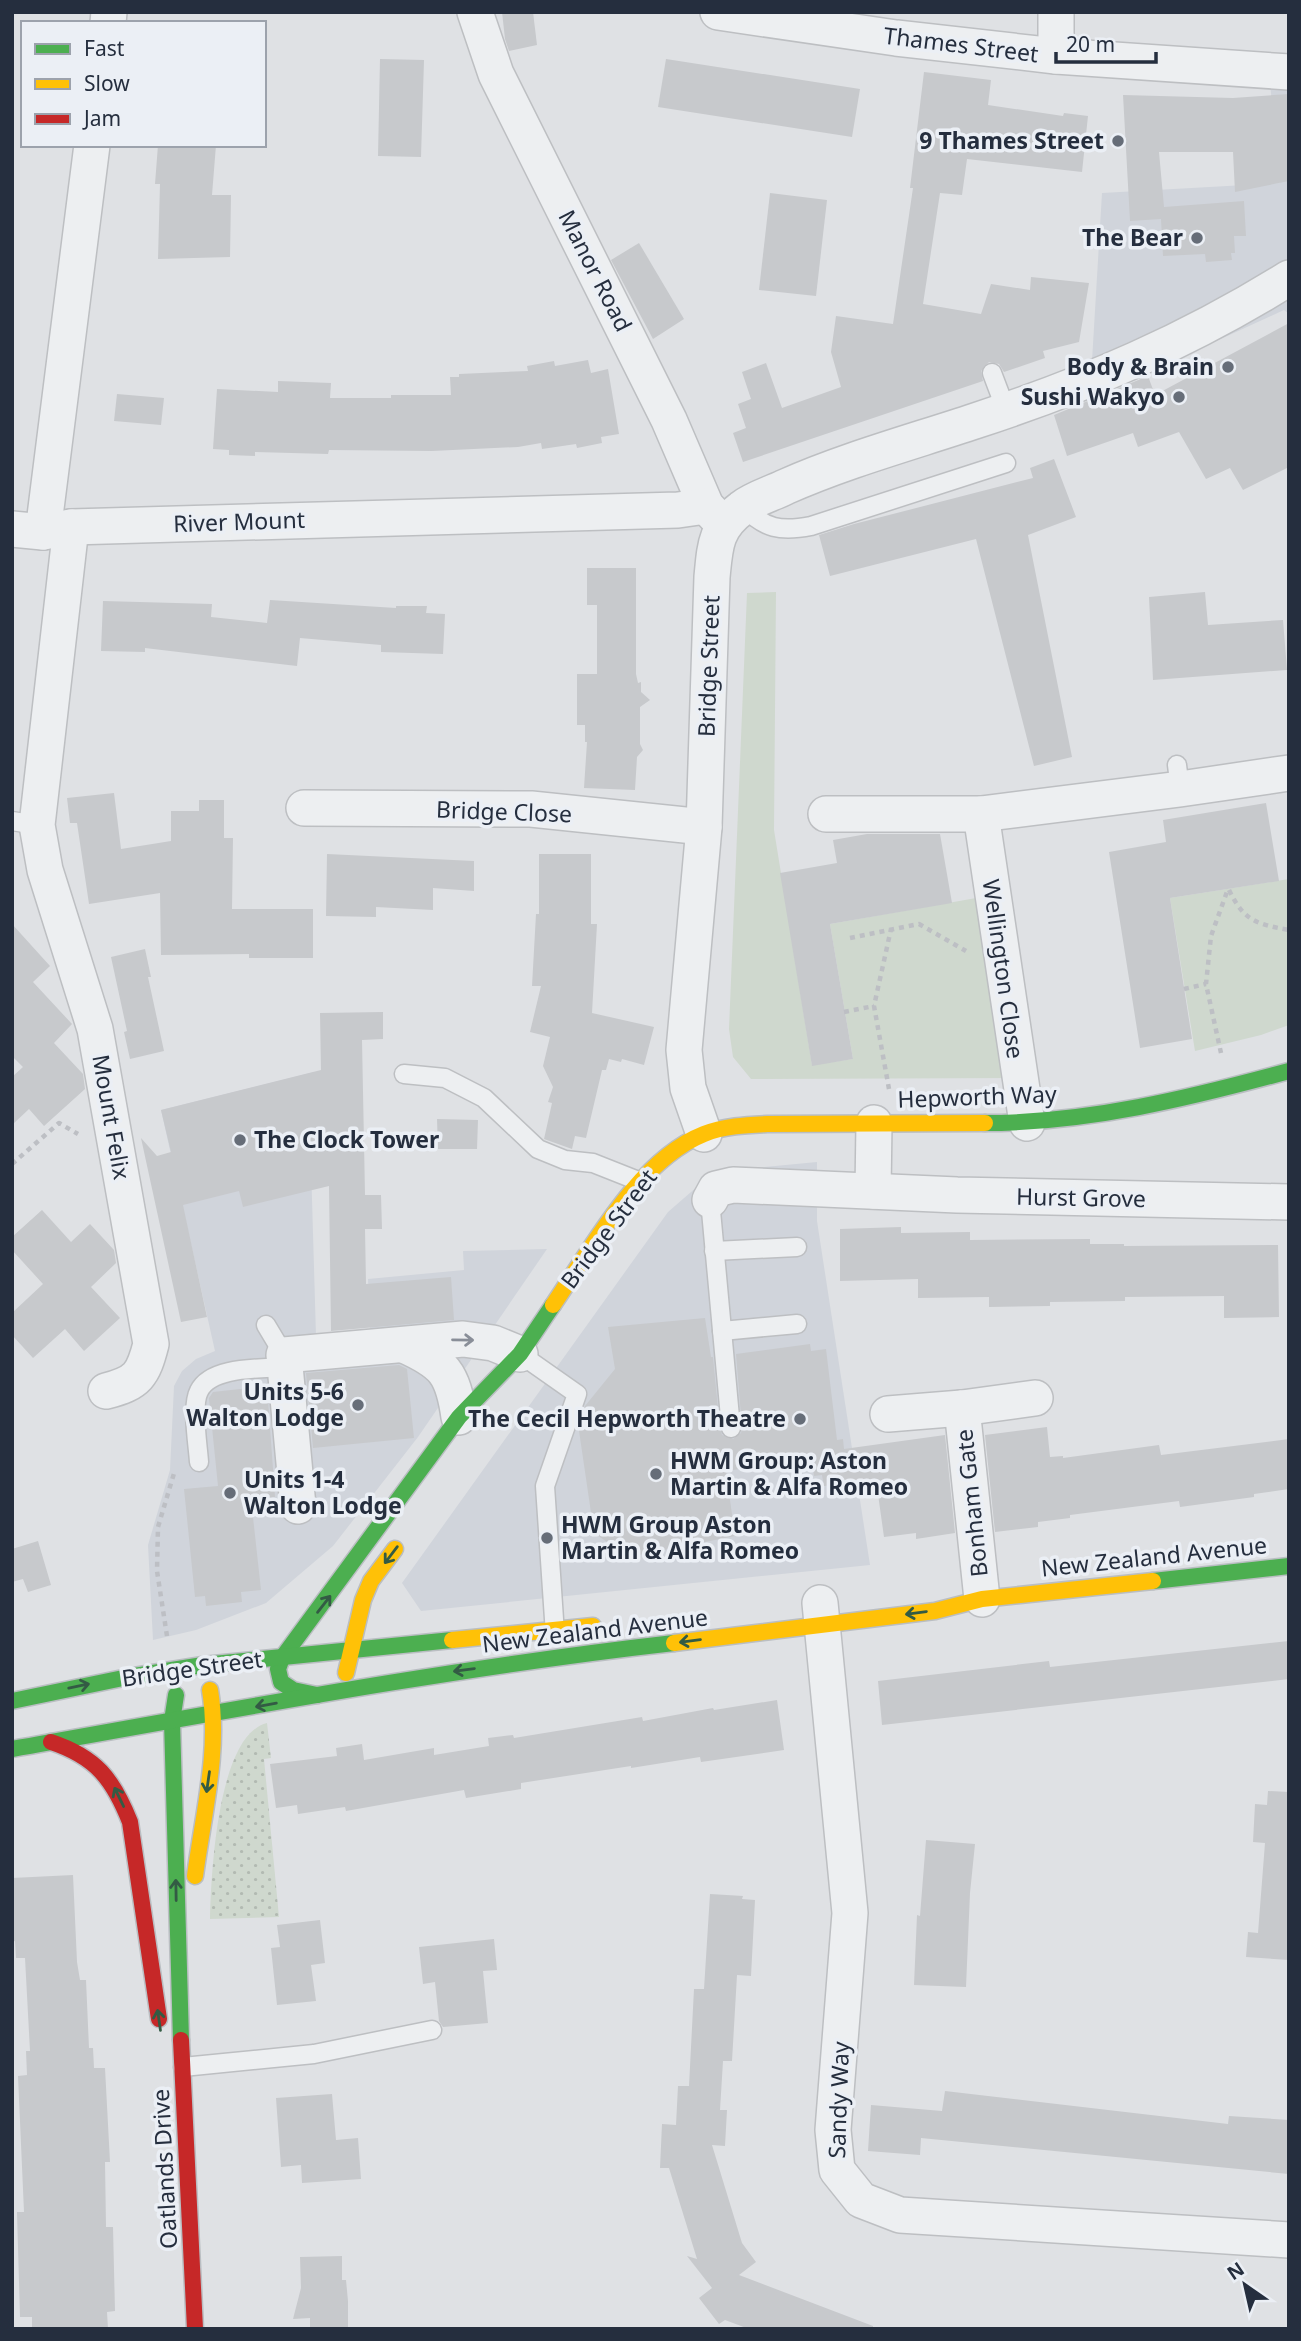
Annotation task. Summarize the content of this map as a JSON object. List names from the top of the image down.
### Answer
{
  "streets": {
    "main road": [
      "Bridge Street",
      "Hepworth Way",
      "New Zealand Avenue",
      "Oatlands Drive"
    ],
    "street": [
      "Thames Street",
      "Manor Road",
      "River Mount",
      "Bridge Close",
      "Wellington Close",
      "Mount Felix",
      "Hurst Grove",
      "Bonham Gate",
      "Sandy Way"
    ]
  },
  "crossings": [
    ["Manor Road", "River Mount"],
    ["Manor Road", "Bridge Street"],
    ["River Mount", "Bridge Street"],
    ["Bridge Street", "Bridge Close"],
    ["Bridge Street", "Hepworth Way"],
    ["Bridge Street", "New Zealand Avenue"],
    ["Bridge Street", "Oatlands Drive"],
    ["Wellington Close", "Hepworth Way"],
    ["Bonham Gate", "New Zealand Avenue"],
    ["New Zealand Avenue", "Sandy Way"],
    ["New Zealand Avenue", "Oatlands Drive"]
  ],
  "places": [
    "9 Thames Street",
    "The Bear",
    "Body & Brain",
    "Sushi Wakyo",
    "The Clock Tower",
    "Units 5-6 Walton Lodge",
    "The Cecil Hepworth Theatre",
    "HWM Group: Aston Martin & Alfa Romeo",
    "Units 1-4 Walton Lodge",
    "HWM Group Aston Martin & Alfa Romeo"
  ],
  "legend": ["Fast", "Slow", "Jam"],
  "scale_bar": "20 m",
  "north": "top left"
}
